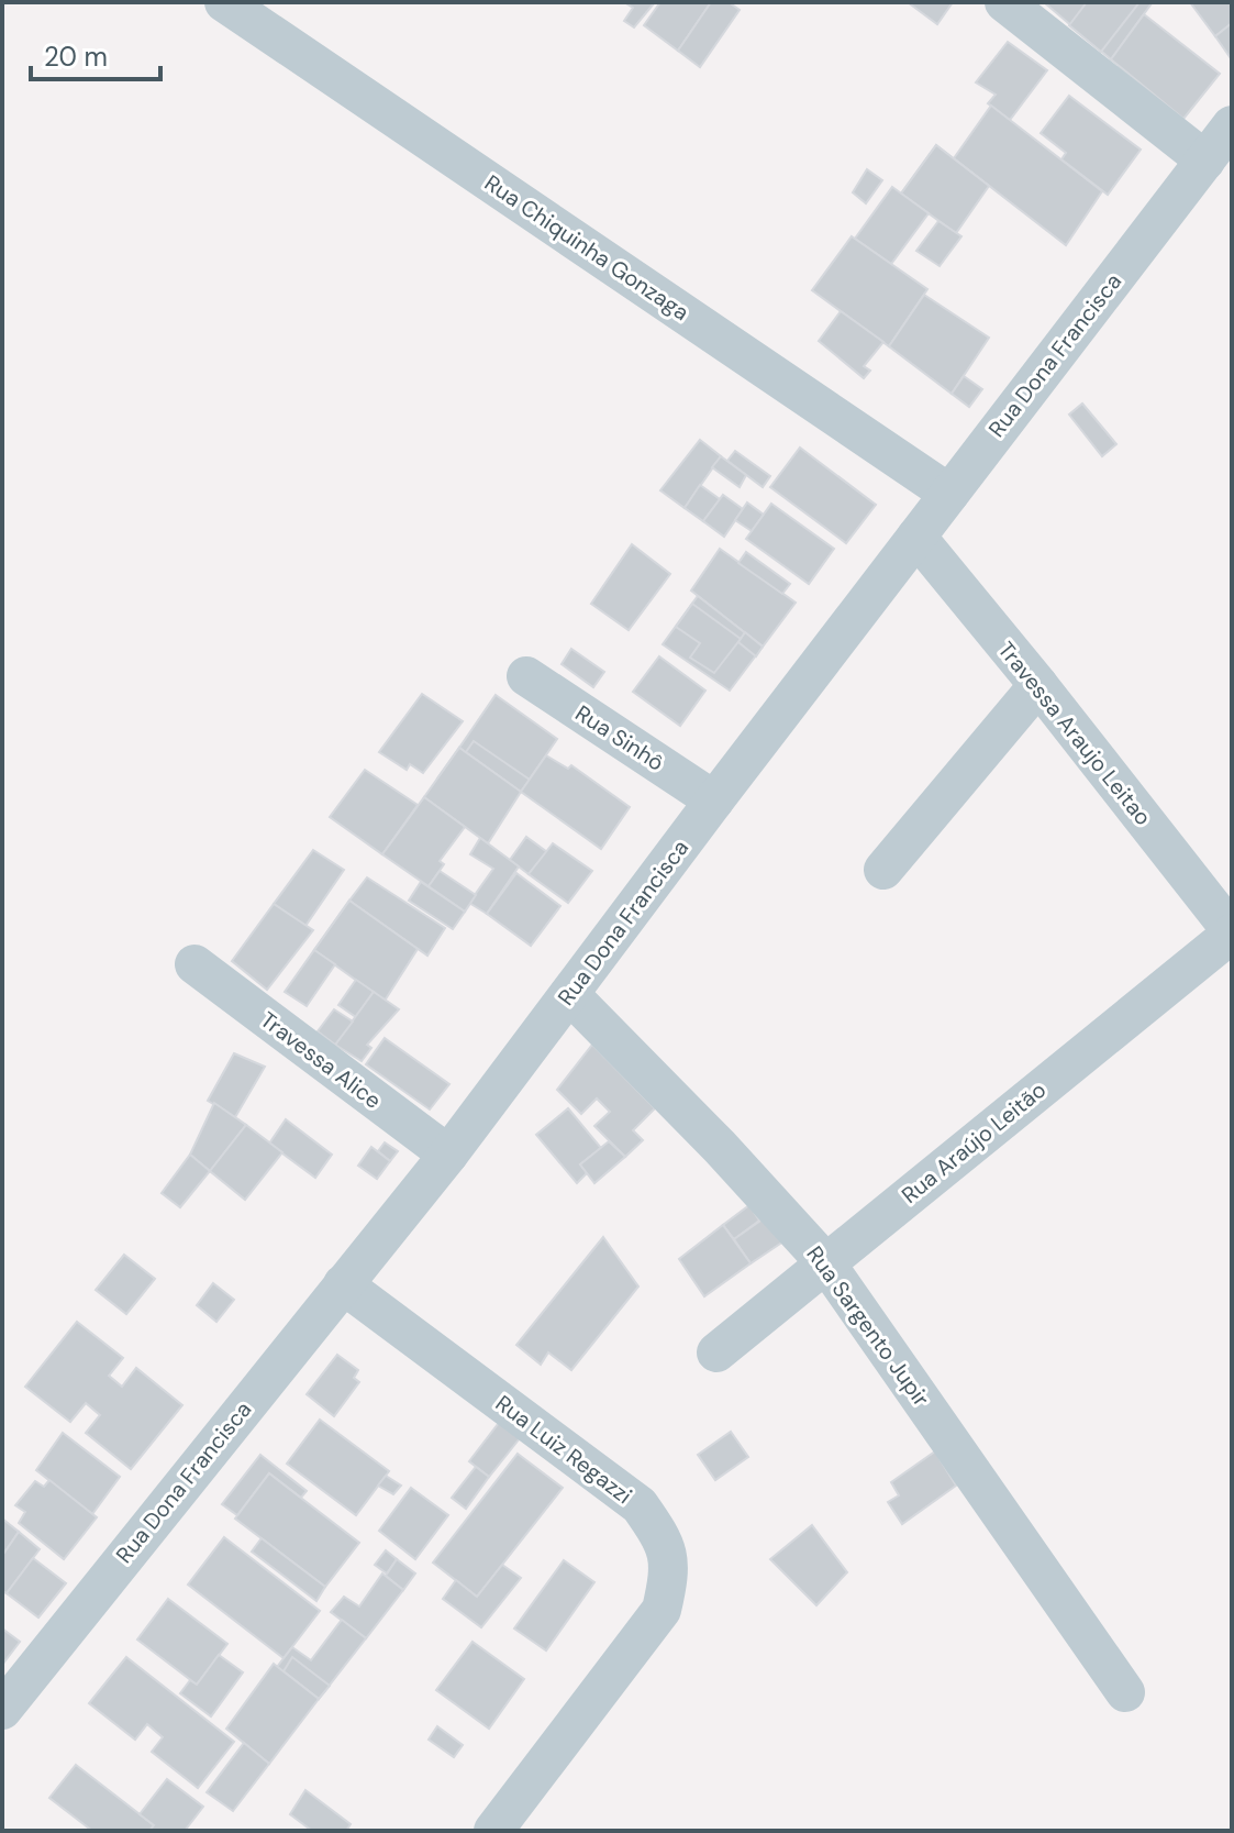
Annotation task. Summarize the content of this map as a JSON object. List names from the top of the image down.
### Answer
{
  "streets": {
    "street": [
      "Rua Chiquinha Gonzaga",
      "Rua Dona Francisca",
      "Travessa Araujo Leitao",
      "Rua Sinhô",
      "Travessa Alice",
      "Rua Araújo Leitão",
      "Rua Sargento Jupir",
      "Rua Luiz Regazzi"
    ]
  },
  "crossings": [
    ["Rua Chiquinha Gonzaga", "Rua Dona Francisca"],
    ["Rua Dona Francisca", "Travessa Araujo Leitao"],
    ["Rua Dona Francisca", "Rua Sinhô"],
    ["Rua Dona Francisca", "Travessa Alice"],
    ["Rua Dona Francisca", "Rua Sargento Jupir"],
    ["Rua Dona Francisca", "Rua Luiz Regazzi"],
    ["Travessa Araujo Leitao", "Rua Araújo Leitão"],
    ["Rua Araújo Leitão", "Rua Sargento Jupir"]
  ],
  "scale_bar": "20 m"
}
